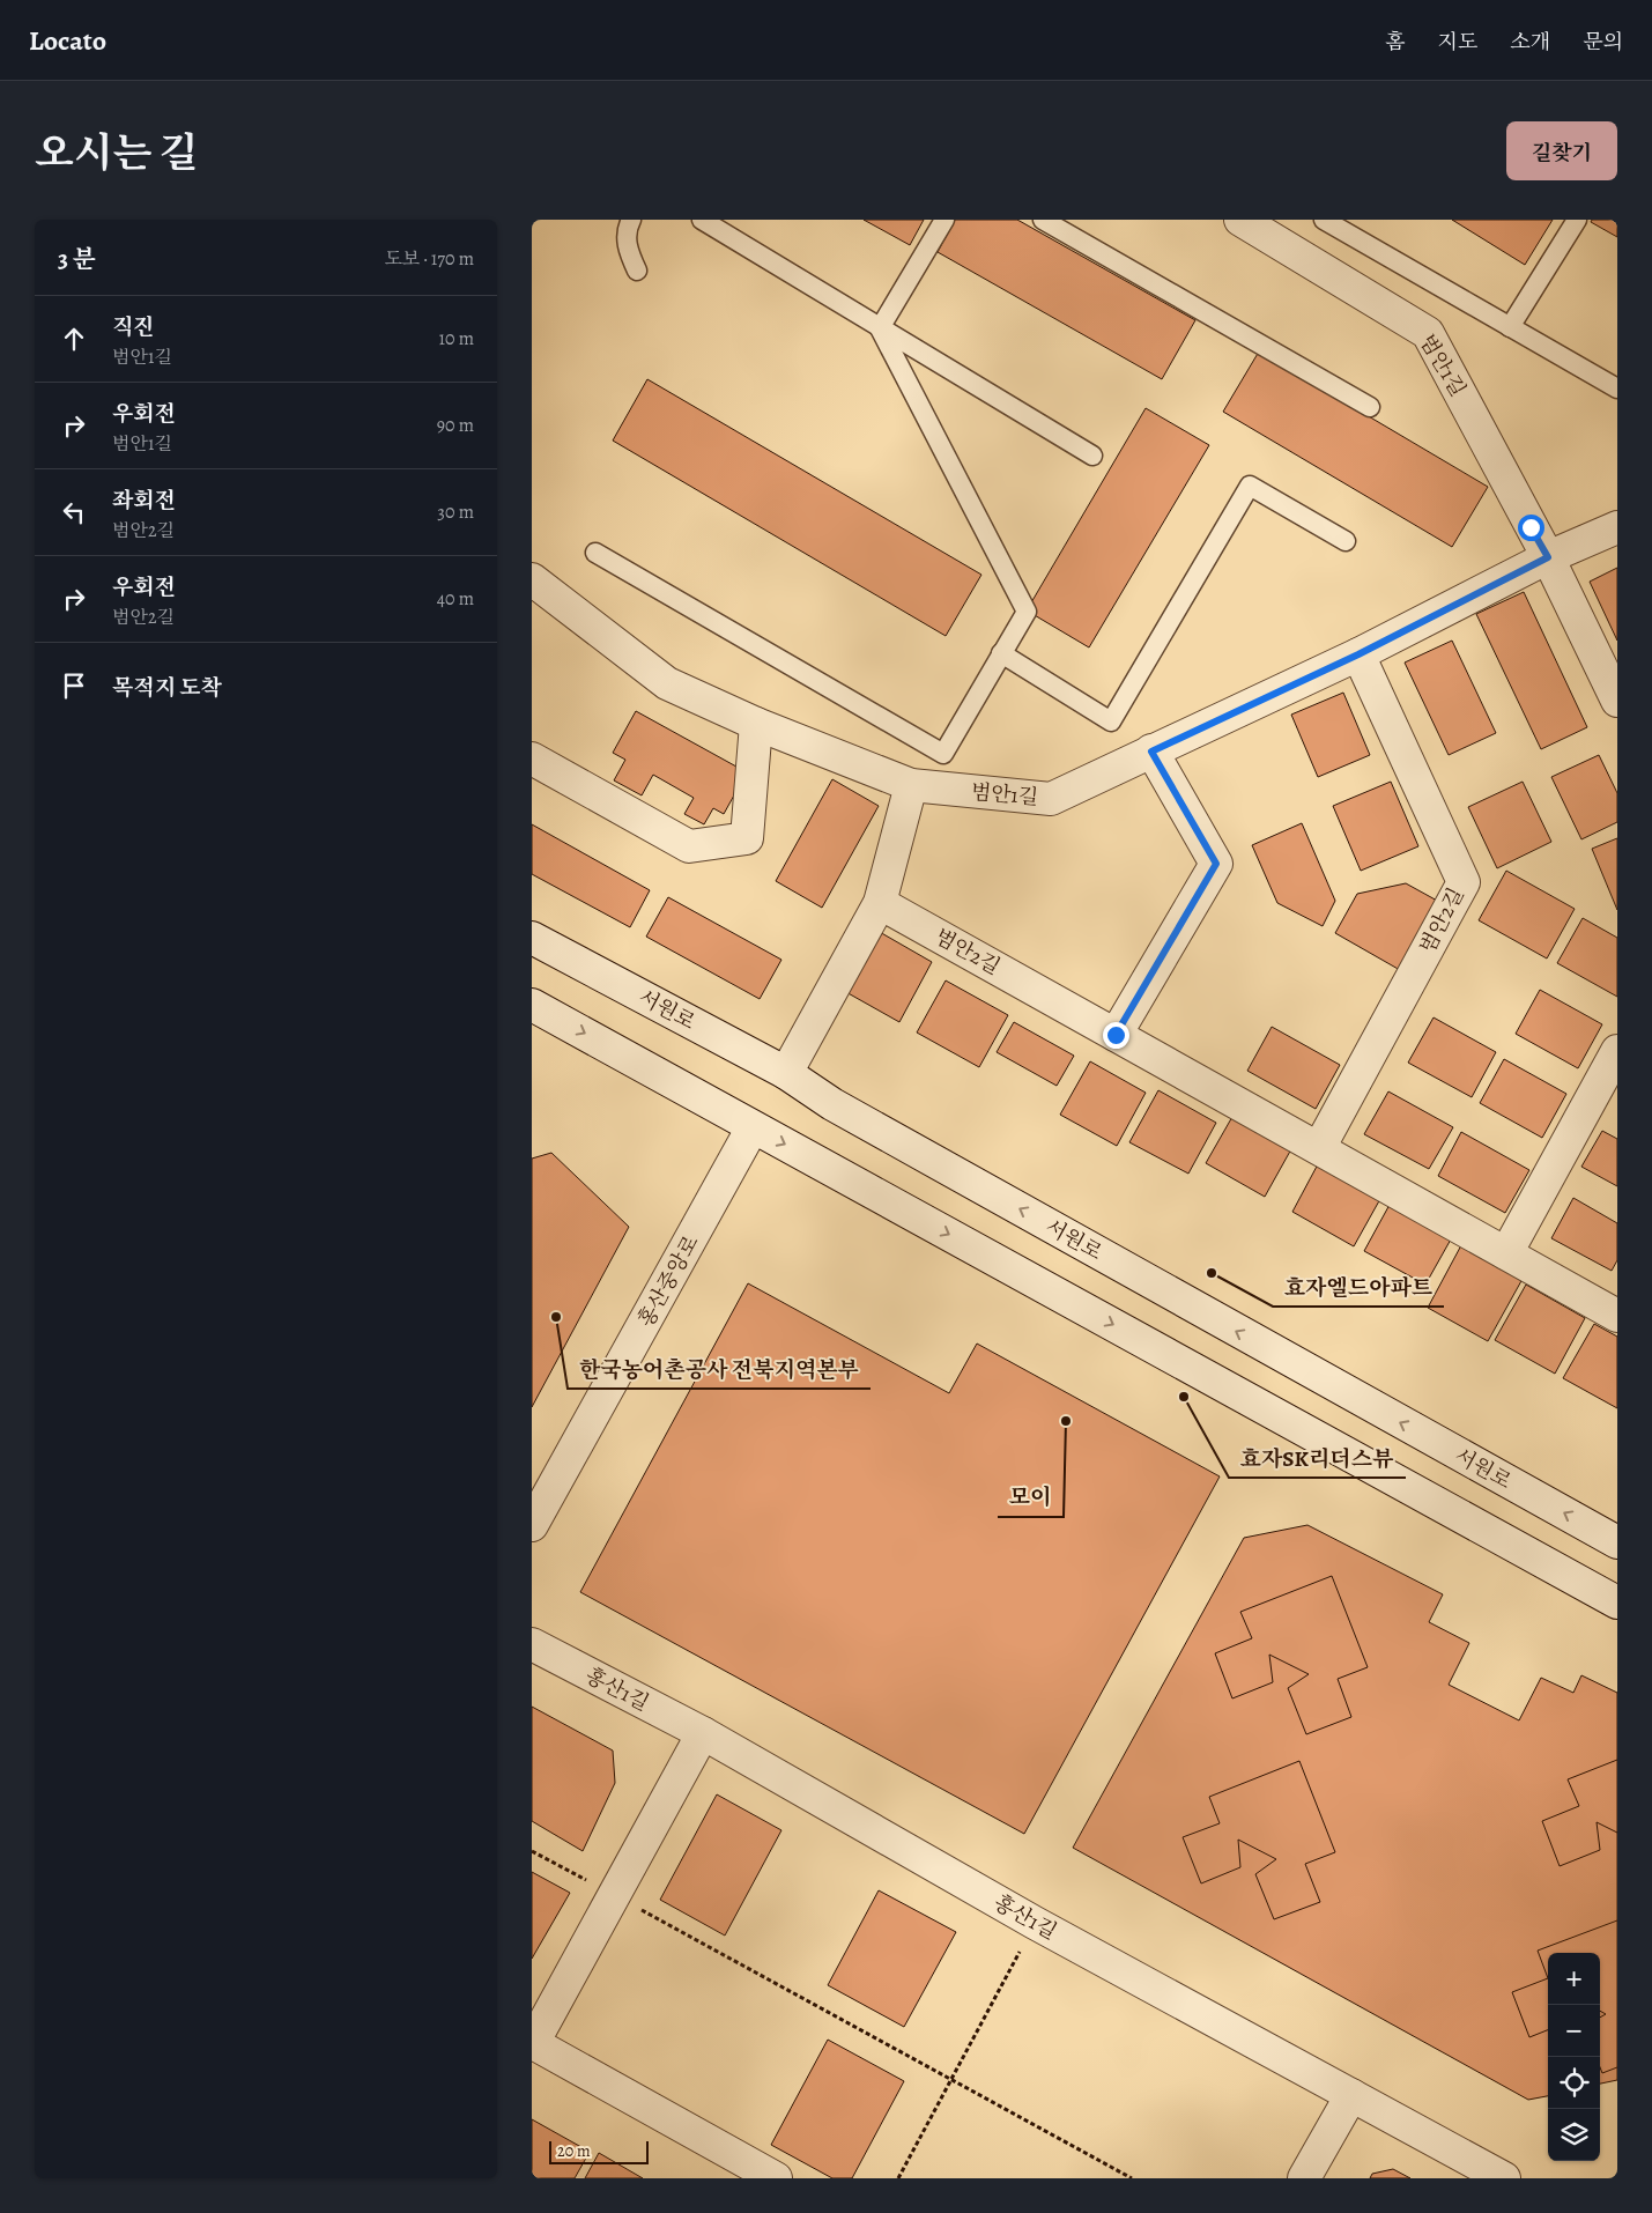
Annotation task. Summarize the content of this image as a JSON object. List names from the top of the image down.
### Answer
{
  "streets": {
    "street": [
      "범안1길",
      "범안2길",
      "서원로",
      "홍산중앙로",
      "홍산1길"
    ]
  },
  "crossings": [
    ["범안1길", "범안2길"]
  ],
  "places": [
    "효자엘드아파트",
    "한국농어촌공사 전북지역본부",
    "효자SK리더스뷰",
    "모이"
  ],
  "scale_bar": "20 m",
  "page": {
    "header": "Locato",
    "nav": [
      "홈",
      "지도",
      "소개",
      "문의"
    ],
    "title": "오시는 길",
    "buttons": "길찾기",
    "heading": ["3 분", "도보 · 170 m"],
    "list": [
      ["직진", "범안1길", "10 m"],
      ["우회전", "범안1길", "90 m"],
      ["좌회전", "범안2길", "30 m"],
      ["우회전", "범안2길", "40 m"],
      "목적지 도착"
    ],
    "map_buttons": ["+", "−"],
    "scale": "20 m"
  }
}
